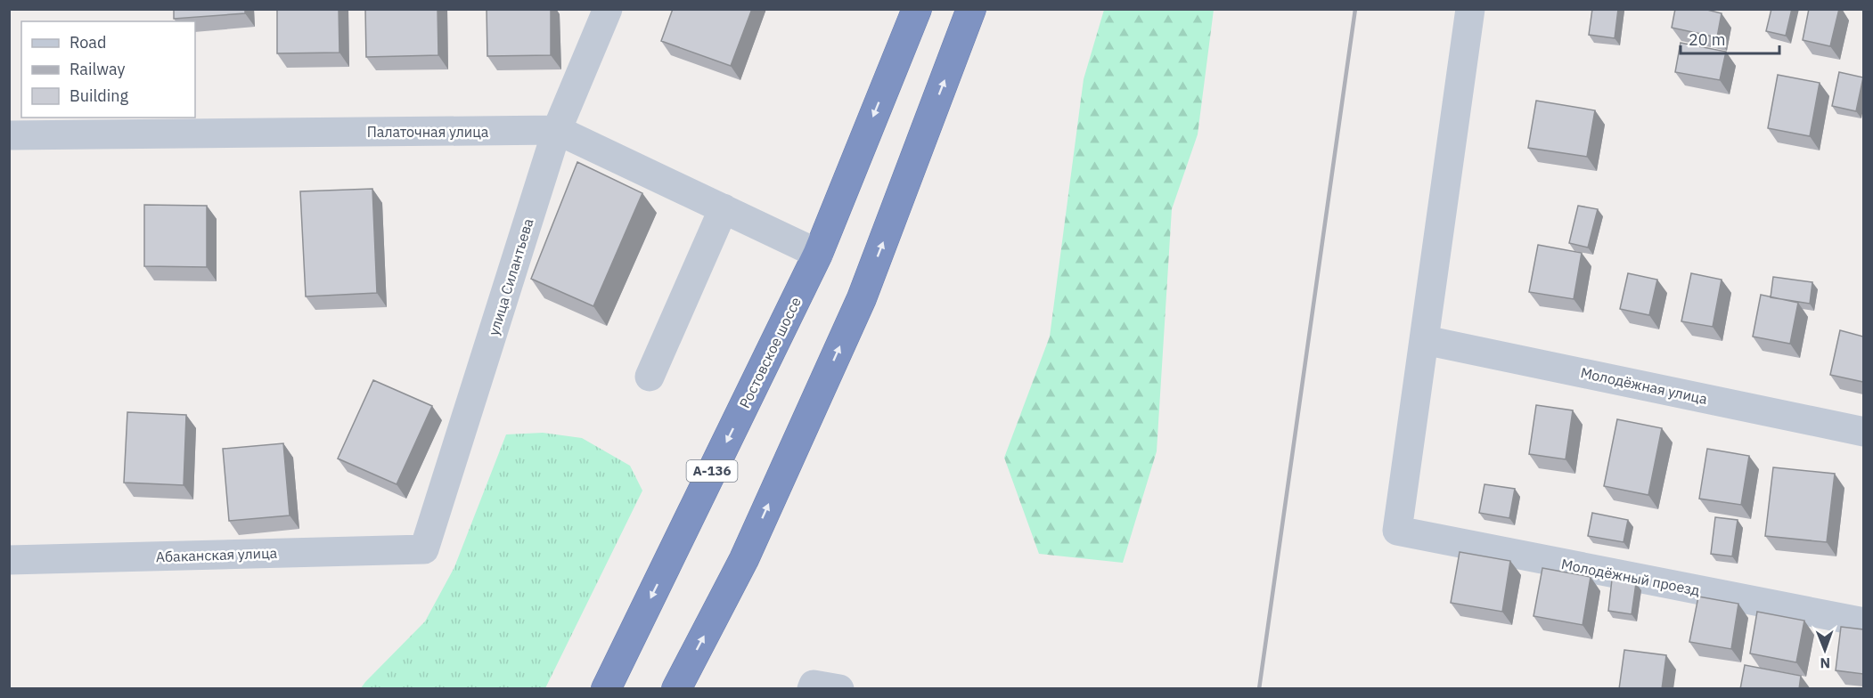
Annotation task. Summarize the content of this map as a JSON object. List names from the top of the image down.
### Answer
{
  "streets": {
    "highway": ["Ростовское шоссе", "А-136"],
    "street": [
      "Палаточная улица",
      "улица Силантьева",
      "Молодёжная улица",
      "Абаканская улица",
      "Молодёжный проезд"
    ]
  },
  "crossings": [
    ["Палаточная улица", "улица Силантьева"],
    ["Палаточная улица", "Ростовское шоссе"],
    ["улица Силантьева", "Абаканская улица"],
    ["Молодёжная улица", "Молодёжный проезд"]
  ],
  "legend": ["Road", "Railway", "Building"],
  "scale_bar": "20 m",
  "north": "bottom"
}
